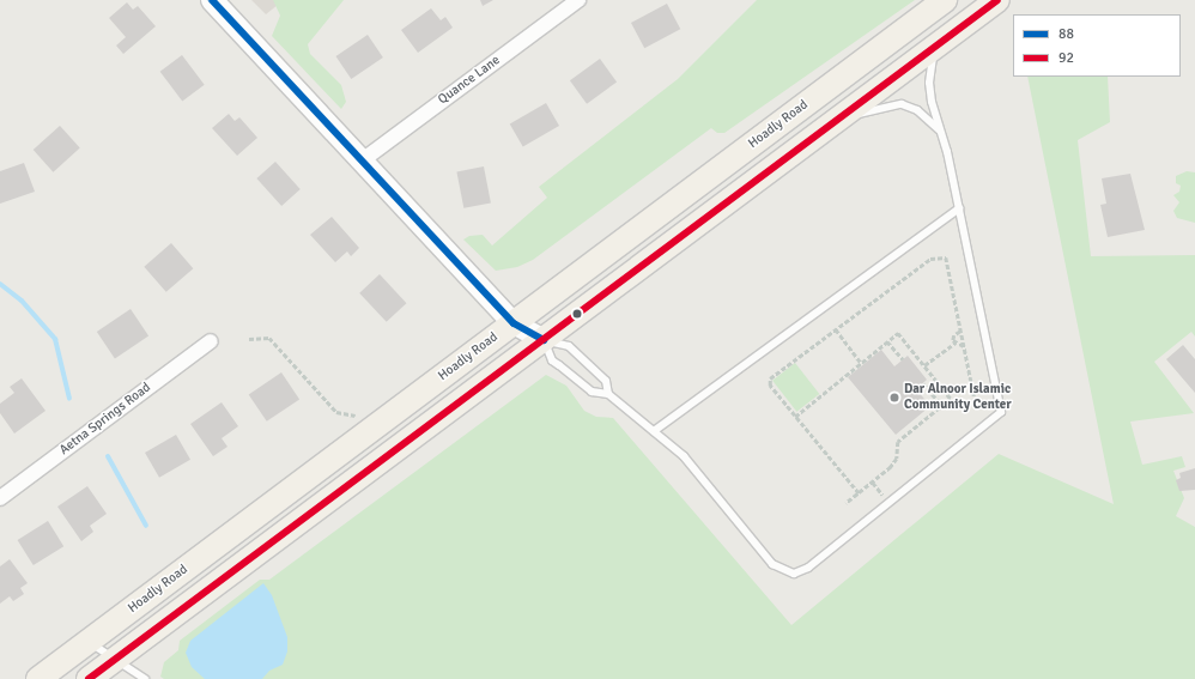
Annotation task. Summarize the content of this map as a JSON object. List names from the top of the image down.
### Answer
{
  "streets": {
    "main road": ["Hoadly Road"],
    "street": ["Quance Lane", "Aetna Springs Road"]
  },
  "places": ["Dar Alnoor Islamic Community Center"],
  "lines": ["transit line 88", "transit line 92"],
  "legend": ["88", "92"]
}
